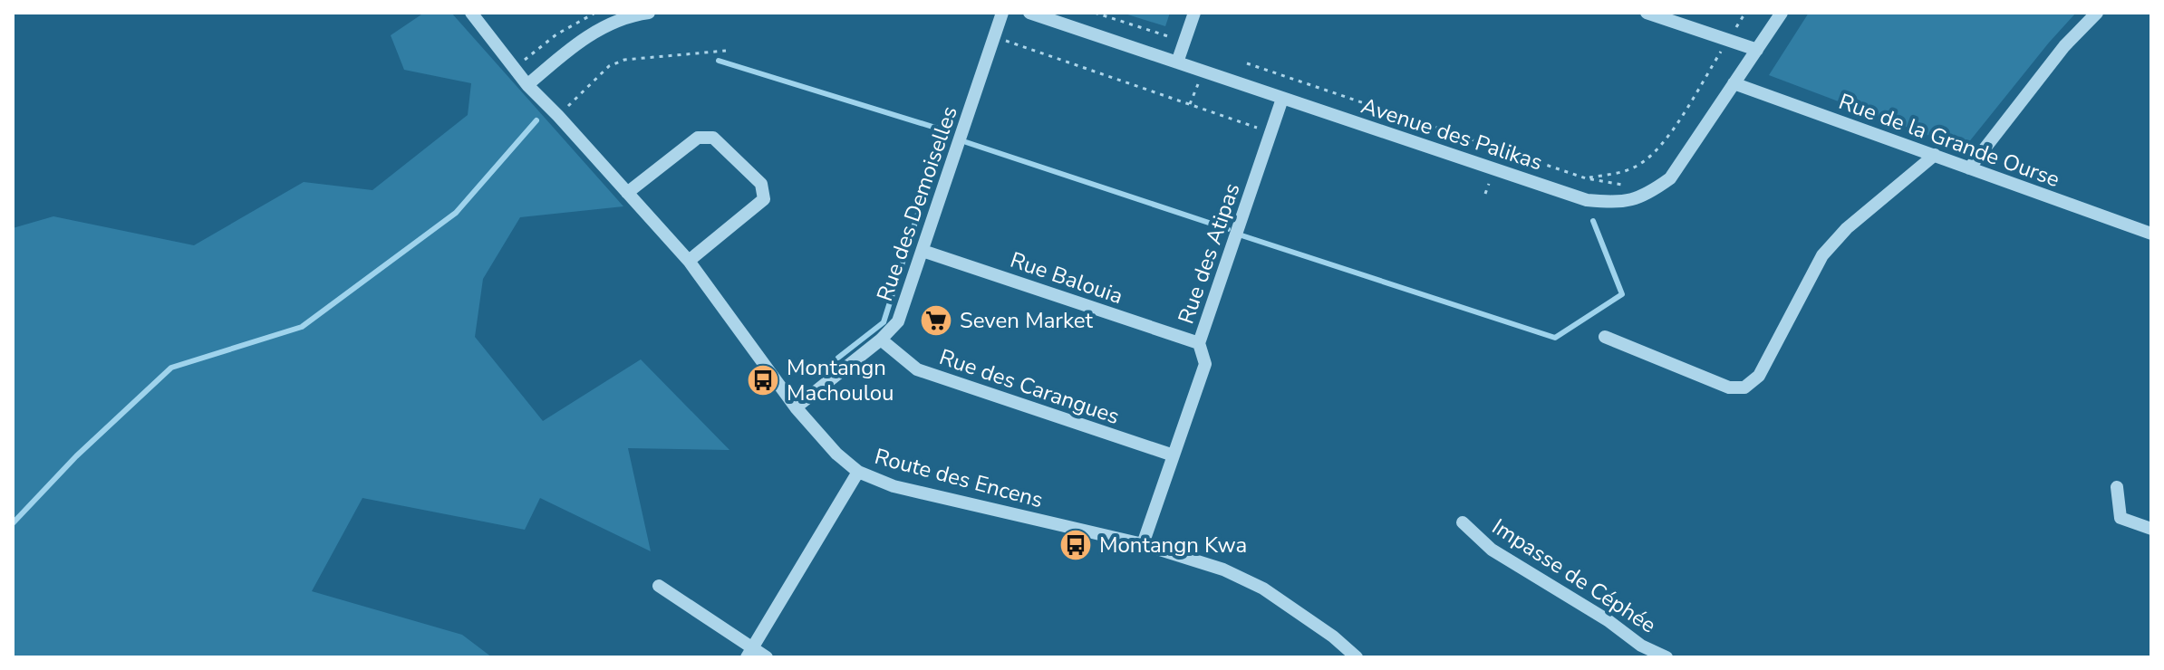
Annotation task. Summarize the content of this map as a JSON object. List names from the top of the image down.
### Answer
{
  "streets": {
    "street": [
      "Avenue des Palikas",
      "Rue de la Grande Ourse",
      "Rue des Demoiselles",
      "Rue des Atipas",
      "Rue Balouia",
      "Rue des Carangues",
      "Route des Encens",
      "Impasse de Céphée"
    ]
  },
  "crossings": [
    ["Avenue des Palikas", "Rue de la Grande Ourse"],
    ["Avenue des Palikas", "Rue des Atipas"],
    ["Rue des Demoiselles", "Rue Balouia"],
    ["Rue des Demoiselles", "Rue des Carangues"],
    ["Rue des Demoiselles", "Route des Encens"],
    ["Rue des Atipas", "Rue Balouia"],
    ["Rue des Atipas", "Rue des Carangues"],
    ["Rue des Atipas", "Route des Encens"]
  ],
  "places": {
    "supermarket": ["Seven Market"],
    "bus stop": ["Montangn Machoulou", "Montangn Kwa"]
  }
}
